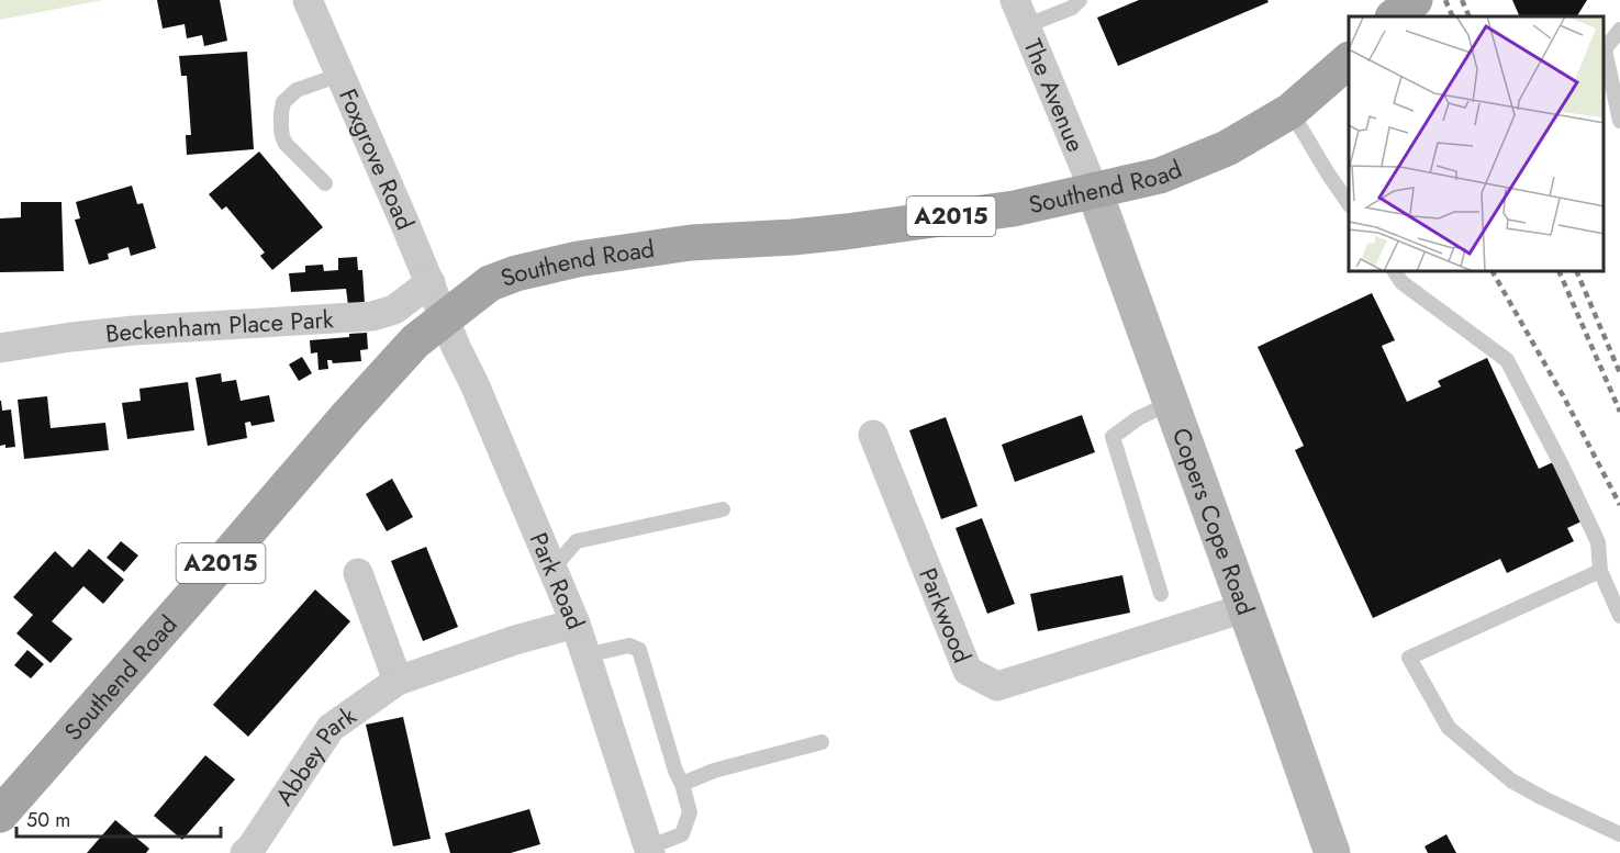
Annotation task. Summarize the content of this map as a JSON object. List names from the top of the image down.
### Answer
{
  "streets": {
    "main road": ["Southend Road", "A2015"],
    "street": [
      "The Avenue",
      "Foxgrove Road",
      "Beckenham Place Park",
      "Copers Cope Road",
      "Park Road",
      "Parkwood",
      "Abbey Park"
    ]
  },
  "crossings": [
    ["The Avenue", "Southend Road"],
    ["The Avenue", "Copers Cope Road"],
    ["Foxgrove Road", "Southend Road"],
    ["Foxgrove Road", "Beckenham Place Park"],
    ["Foxgrove Road", "Park Road"],
    ["Southend Road", "Copers Cope Road"],
    ["Southend Road", "Park Road"],
    ["Copers Cope Road", "Parkwood"],
    ["Park Road", "Abbey Park"]
  ],
  "scale_bar": "50 m"
}
